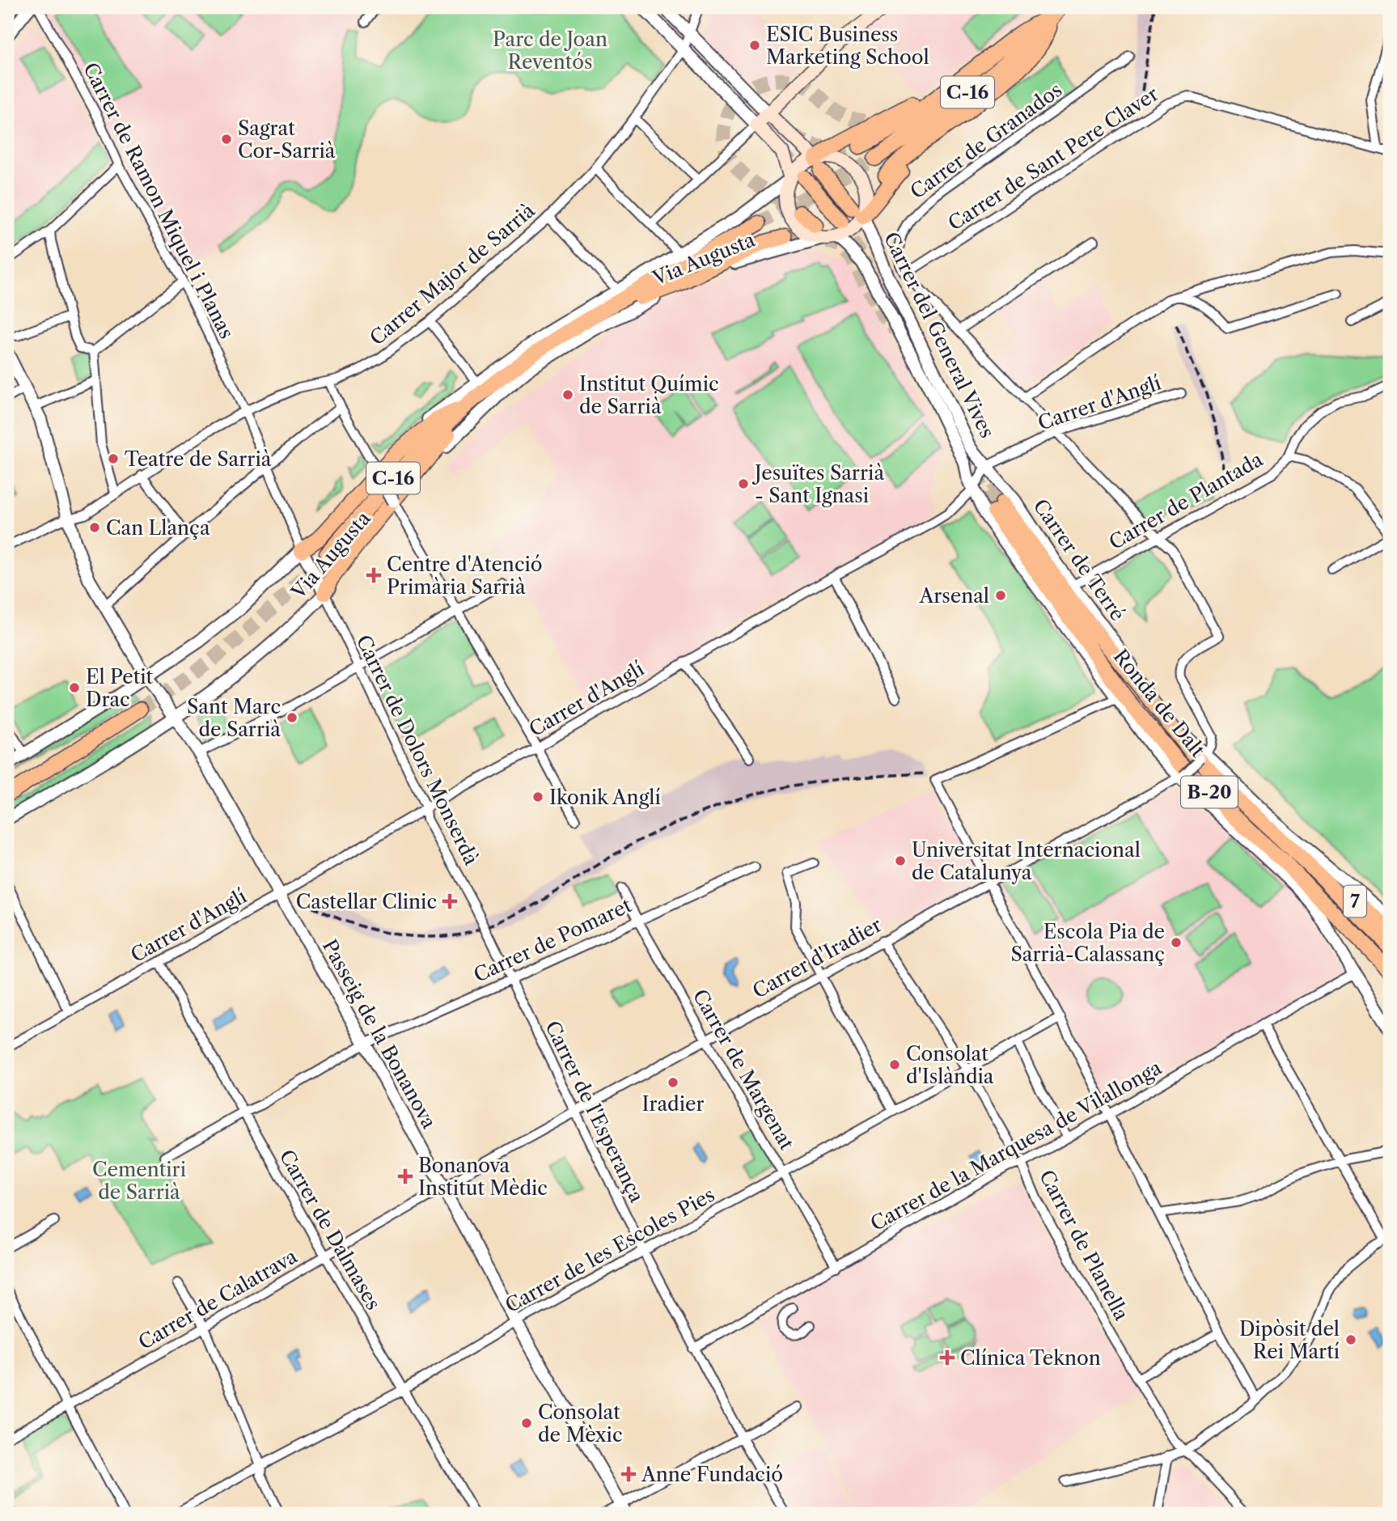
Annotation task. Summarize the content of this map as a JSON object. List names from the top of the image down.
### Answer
{
  "streets": {
    "highway": [
      "C-16",
      "Ronda de Dalt",
      "B-20",
      "7"
    ],
    "street": [
      "Carrer de Granados",
      "Carrer de Sant Pere Claver",
      "Carrer de Ramon Miquel i Planas",
      "Via Augusta",
      "Carrer Major de Sarrià",
      "Carrer del General Vives",
      "Carrer d'Anglí",
      "Carrer de Plantada",
      "Carrer de Terré",
      "Carrer de Dolors Monserdà",
      "Carrer de Pomaret",
      "Carrer d'Iradier",
      "Passeig de la Bonanova",
      "Carrer de Margenat",
      "Carrer de l'Esperança",
      "Carrer de la Marquesa de Vilallonga",
      "Carrer de Dalmases",
      "Carrer de Planella",
      "Carrer de les Escoles Pies",
      "Carrer de Calatrava"
    ]
  },
  "crossings": [
    ["Carrer de Granados", "Carrer de Sant Pere Claver"],
    ["Carrer de Ramon Miquel i Planas", "Carrer Major de Sarrià"],
    ["Via Augusta", "Carrer de Dolors Monserdà"],
    ["Via Augusta", "Passeig de la Bonanova"],
    ["Carrer Major de Sarrià", "Passeig de la Bonanova"],
    ["Carrer del General Vives", "Carrer d'Anglí"],
    ["Carrer del General Vives", "Carrer de Terré"],
    ["Carrer d'Anglí", "Carrer de Terré"],
    ["Carrer d'Anglí", "Carrer de Dolors Monserdà"],
    ["Carrer d'Anglí", "Passeig de la Bonanova"],
    ["Carrer d'Anglí", "Carrer de Dalmases"],
    ["Carrer de Plantada", "Carrer de Terré"],
    ["Carrer de Terré", "Carrer d'Iradier"],
    ["Ronda de Dalt", "7"],
    ["Carrer de Dolors Monserdà", "Carrer de l'Esperança"],
    ["Carrer de Pomaret", "Passeig de la Bonanova"],
    ["Carrer de Pomaret", "Carrer de Margenat"],
    ["Carrer de Pomaret", "Carrer de l'Esperança"],
    ["Carrer de Pomaret", "Carrer de Dalmases"],
    ["Carrer d'Iradier", "Passeig de la Bonanova"],
    ["Carrer d'Iradier", "Carrer de Margenat"],
    ["Carrer d'Iradier", "Carrer de l'Esperança"],
    ["Carrer d'Iradier", "Carrer de Planella"],
    ["Carrer d'Iradier", "Carrer de Calatrava"],
    ["Passeig de la Bonanova", "Carrer de les Escoles Pies"],
    ["Passeig de la Bonanova", "Carrer de Calatrava"],
    ["Carrer de Margenat", "Carrer de la Marquesa de Vilallonga"],
    ["Carrer de Margenat", "Carrer de les Escoles Pies"],
    ["Carrer de l'Esperança", "Carrer de la Marquesa de Vilallonga"],
    ["Carrer de l'Esperança", "Carrer de les Escoles Pies"],
    ["Carrer de la Marquesa de Vilallonga", "Carrer de Planella"],
    ["Carrer de Dalmases", "Carrer de les Escoles Pies"],
    ["Carrer de Dalmases", "Carrer de Calatrava"],
    ["Carrer de Planella", "Carrer de les Escoles Pies"]
  ],
  "parks": ["Parc de Joan Reventós", "Cementiri de Sarrià"],
  "places": {
    "other": [
      "ESIC Business Marketing School",
      "Sagrat Cor-Sarrià",
      "Institut Químic de Sarrià",
      "Teatre de Sarrià",
      "Jesuïtes Sarrià - Sant Ignasi",
      "Can Llança",
      "Arsenal",
      "El Petit Drac",
      "Sant Marc de Sarrià",
      "Ikonik Anglí",
      "Universitat Internacional de Catalunya",
      "Escola Pia de Sarrià-Calassanç",
      "Consolat d'Islàndia",
      "Iradier",
      "Dipòsit del Rei Martí",
      "Consolat de Mèxic"
    ],
    "health": [
      "Centre d'Atenció Primària Sarrià",
      "Castellar Clinic",
      "Bonanova Institut Mèdic",
      "Clínica Teknon",
      "Anne Fundació"
    ]
  }
}
